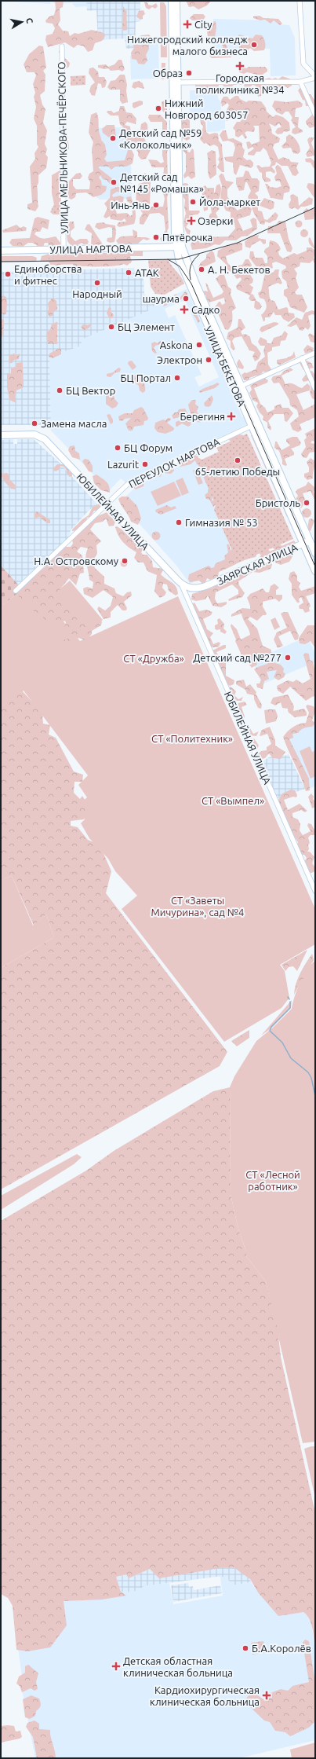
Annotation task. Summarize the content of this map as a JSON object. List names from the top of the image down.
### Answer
{
  "streets": {
    "main road": [
      "УЛИЦА НАРТОВА",
      "УЛИЦА БЕКЕТОВА",
      "ЮБИЛЕЙНАЯ УЛИЦА",
      "ЗАЯРСКАЯ УЛИЦА"
    ],
    "street": ["УЛИЦА МЕЛЬНИКОВА-ПЕЧЁРСКОГО", "ПЕРЕУЛОК НАРТОВА"]
  },
  "crossings": [
    ["УЛИЦА МЕЛЬНИКОВА-ПЕЧЁРСКОГО", "УЛИЦА НАРТОВА"],
    ["УЛИЦА НАРТОВА", "УЛИЦА БЕКЕТОВА"],
    ["УЛИЦА БЕКЕТОВА", "ПЕРЕУЛОК НАРТОВА"],
    ["УЛИЦА БЕКЕТОВА", "ЗАЯРСКАЯ УЛИЦА"],
    ["ПЕРЕУЛОК НАРТОВА", "ЮБИЛЕЙНАЯ УЛИЦА"],
    ["ЮБИЛЕЙНАЯ УЛИЦА", "ЗАЯРСКАЯ УЛИЦА"]
  ],
  "parks": [
    "СТ «Дружба»",
    "СТ «Политехник»",
    "СТ «Вымпел»",
    "СТ «Заветы Мичурина», сад №4",
    "СТ «Лесной работник»"
  ],
  "places": {
    "health": [
      "City",
      "Городская поликлиника №34",
      "Озерки",
      "Садко",
      "Берегиня",
      "Детская областная клиническая больница",
      "Кардиохирургическая клиническая больница"
    ],
    "other": [
      "Нижегородский колледж малого бизнеса",
      "Образ",
      "Нижний Новгород 603057",
      "Детский сад №59 «Колокольчик»",
      "Детский сад №145 «Ромашка»",
      "Йола-маркет",
      "Инь-Янь",
      "Пятёрочка",
      "А. Н. Бекетов",
      "АТАК",
      "Единоборства и фитнес",
      "Народный",
      "шаурма",
      "БЦ Элемент",
      "Askona",
      "Электрон",
      "БЦ Портал",
      "БЦ Вектор",
      "Замена масла",
      "БЦ Форум",
      "65-летию Победы",
      "Lazurit",
      "Бристоль",
      "Гимназия № 53",
      "Н.А. Островскому",
      "Детский сад №277",
      "Б.А.Королёв"
    ]
  },
  "north": "right"
}
